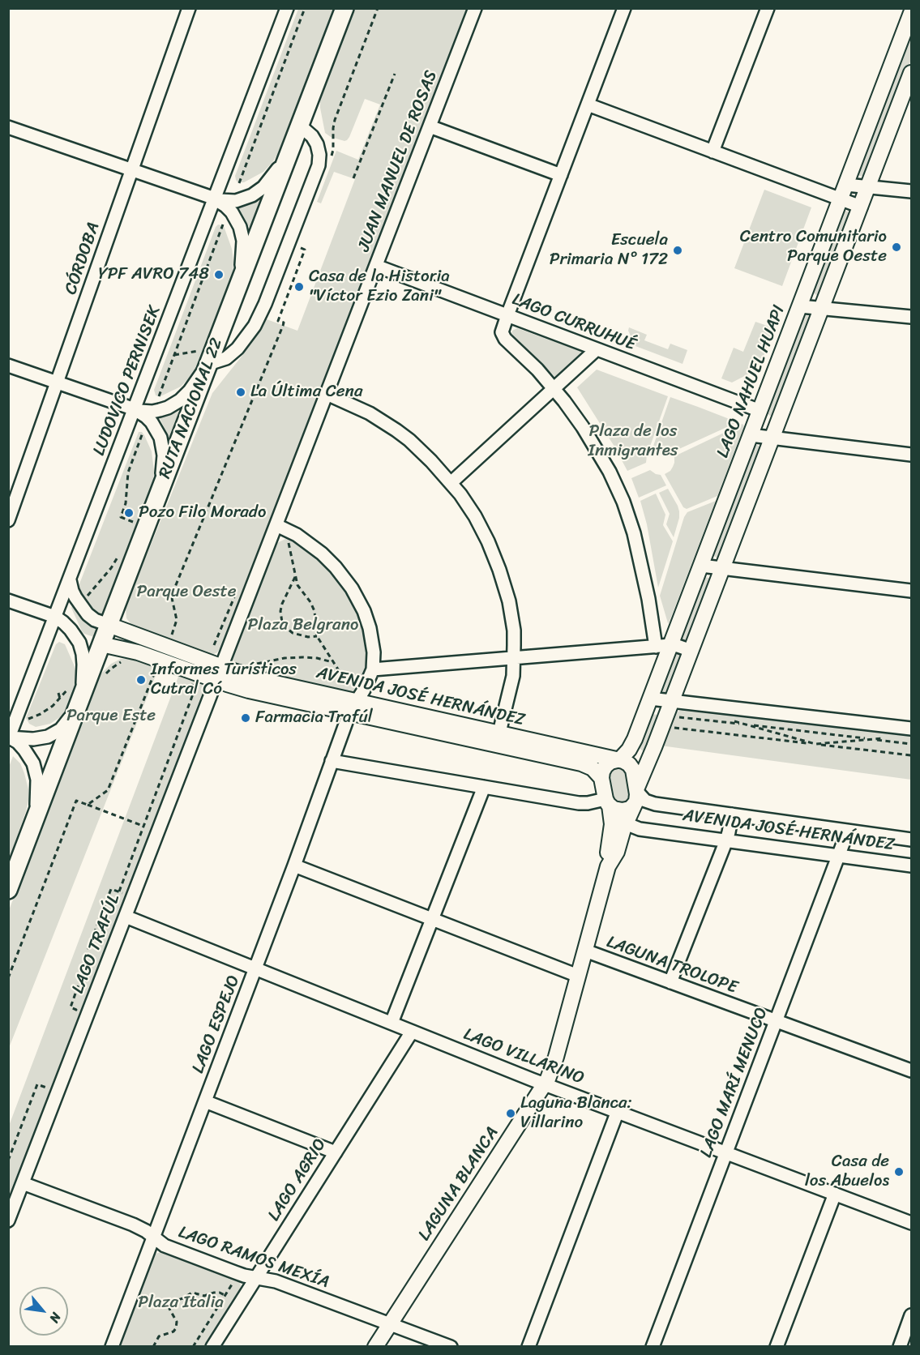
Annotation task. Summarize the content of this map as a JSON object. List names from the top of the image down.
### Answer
{
  "streets": {
    "highway": ["RUTA NACIONAL 22"],
    "main road": ["LAGO NAHUEL HUAPI", "AVENIDA JOSÉ HERNÁNDEZ", "LAGUNA BLANCA"],
    "street": [
      "JUAN MANUEL DE ROSAS",
      "CÓRDOBA",
      "LAGO CURRUHUÉ",
      "LUDOVICO PERNISEK",
      "LAGO TRAFÚL",
      "LAGUNA TROLOPE",
      "LAGO ESPEJO",
      "LAGO VILLARINO",
      "LAGO MARÍ MENUCO",
      "LAGO AGRIO",
      "LAGO RAMOS MEXÍA"
    ]
  },
  "crossings": [
    ["JUAN MANUEL DE ROSAS", "LAGO CURRUHUÉ"],
    ["JUAN MANUEL DE ROSAS", "AVENIDA JOSÉ HERNÁNDEZ"],
    ["JUAN MANUEL DE ROSAS", "LAGO TRAFÚL"],
    ["LAGO CURRUHUÉ", "LAGO NAHUEL HUAPI"],
    ["LAGO NAHUEL HUAPI", "AVENIDA JOSÉ HERNÁNDEZ"],
    ["LAGO NAHUEL HUAPI", "LAGUNA BLANCA"],
    ["RUTA NACIONAL 22", "AVENIDA JOSÉ HERNÁNDEZ"],
    ["AVENIDA JOSÉ HERNÁNDEZ", "LAGO TRAFÚL"],
    ["AVENIDA JOSÉ HERNÁNDEZ", "LAGO ESPEJO"],
    ["AVENIDA JOSÉ HERNÁNDEZ", "LAGO MARÍ MENUCO"],
    ["AVENIDA JOSÉ HERNÁNDEZ", "LAGUNA BLANCA"],
    ["LAGO TRAFÚL", "LAGO VILLARINO"],
    ["LAGO TRAFÚL", "LAGO RAMOS MEXÍA"],
    ["LAGUNA TROLOPE", "LAGO MARÍ MENUCO"],
    ["LAGUNA TROLOPE", "LAGUNA BLANCA"],
    ["LAGO ESPEJO", "LAGO VILLARINO"],
    ["LAGO ESPEJO", "LAGO RAMOS MEXÍA"],
    ["LAGO VILLARINO", "LAGO MARÍ MENUCO"],
    ["LAGO VILLARINO", "LAGO AGRIO"],
    ["LAGO VILLARINO", "LAGUNA BLANCA"],
    ["LAGO AGRIO", "LAGO RAMOS MEXÍA"],
    ["LAGUNA BLANCA", "LAGO RAMOS MEXÍA"]
  ],
  "parks": [
    "Plaza de los Inmigrantes",
    "Parque Oeste",
    "Plaza Belgrano",
    "Parque Este",
    "Plaza Italia"
  ],
  "places": [
    "Centro Comunitario Parque Oeste",
    "Escuela Primaria N° 172",
    "YPF AVRO 748",
    "Casa de la Historia \"Víctor Ezio Zani\"",
    "La Última Cena",
    "Pozo Filo Morado",
    "Informes Turísticos Cutral Có",
    "Farmacia Trafúl",
    "Laguna Blanca: Villarino",
    "Casa de los Abuelos"
  ],
  "north": "bottom right"
}
